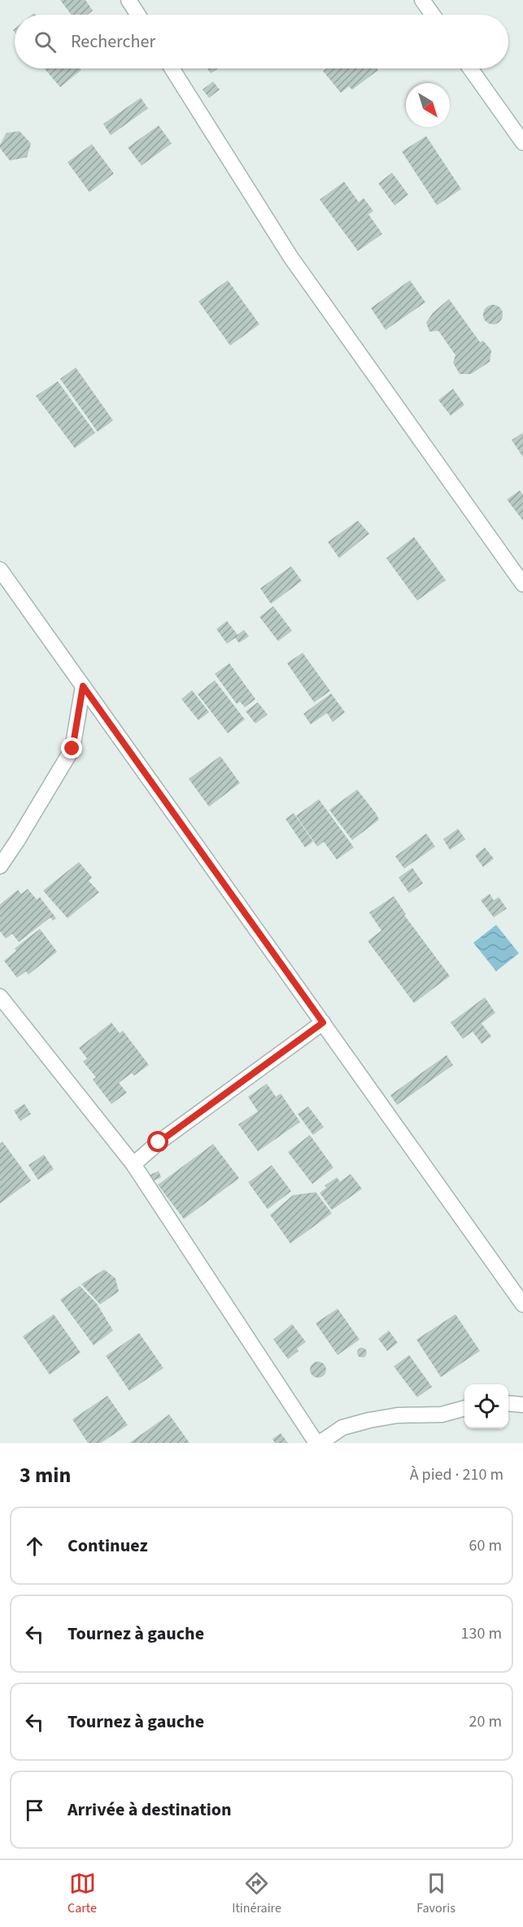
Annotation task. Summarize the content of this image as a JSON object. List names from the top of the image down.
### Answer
{
  "north": "bottom right",
  "page": {
    "search": "Rechercher",
    "heading": ["3 min", "À pied · 210 m"],
    "list": [
      ["Continuez", "60 m"],
      ["Tournez à gauche", "130 m"],
      ["Tournez à gauche", "20 m"],
      "Arrivée à destination"
    ],
    "nav": ["Carte", "Itinéraire", "Favoris"]
  }
}
